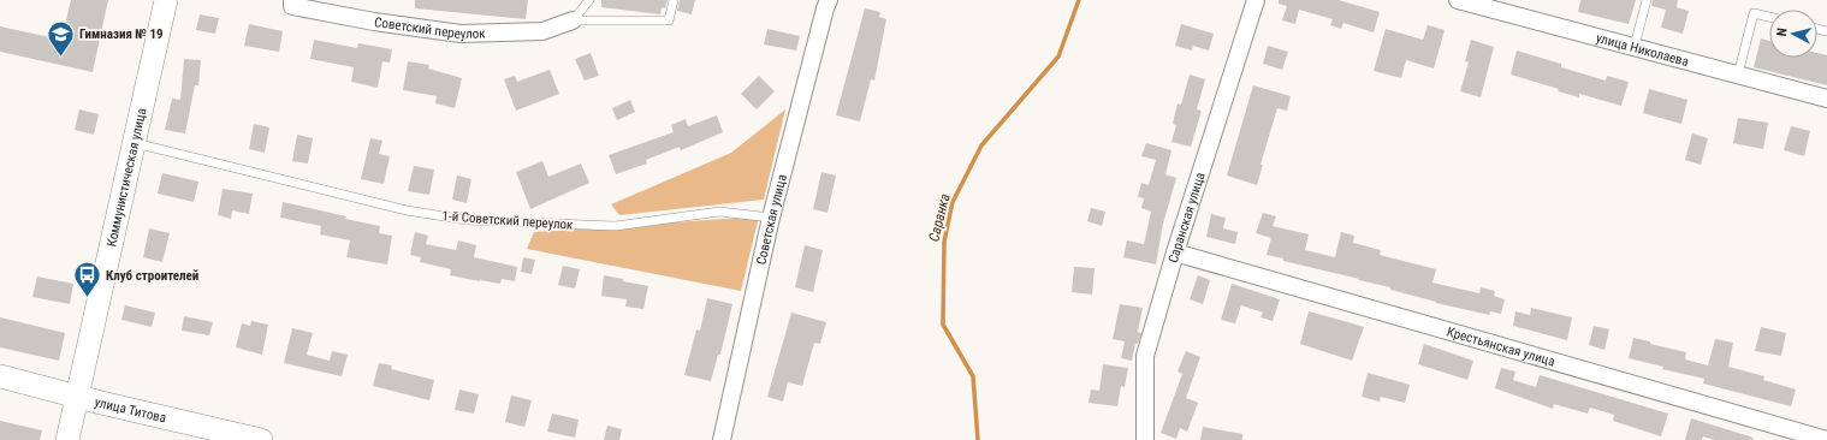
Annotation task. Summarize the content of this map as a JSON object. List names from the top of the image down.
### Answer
{
  "streets": {
    "main road": ["Коммунистическая улица", "улица Титова"],
    "street": [
      "Советский переулок",
      "улица Николаева",
      "Саранская улица",
      "Советская улица",
      "Крестьянская улица"
    ],
    "lane": ["1-й Советский переулок"]
  },
  "crossings": [
    ["Коммунистическая улица", "1-й Советский переулок"],
    ["Коммунистическая улица", "улица Титова"],
    ["Саранская улица", "Крестьянская улица"],
    ["Советская улица", "1-й Советский переулок"]
  ],
  "water": ["Саранка"],
  "places": {
    "school or university": ["Гимназия № 19"],
    "bus stop": ["Клуб строителей"]
  },
  "north": "left"
}
